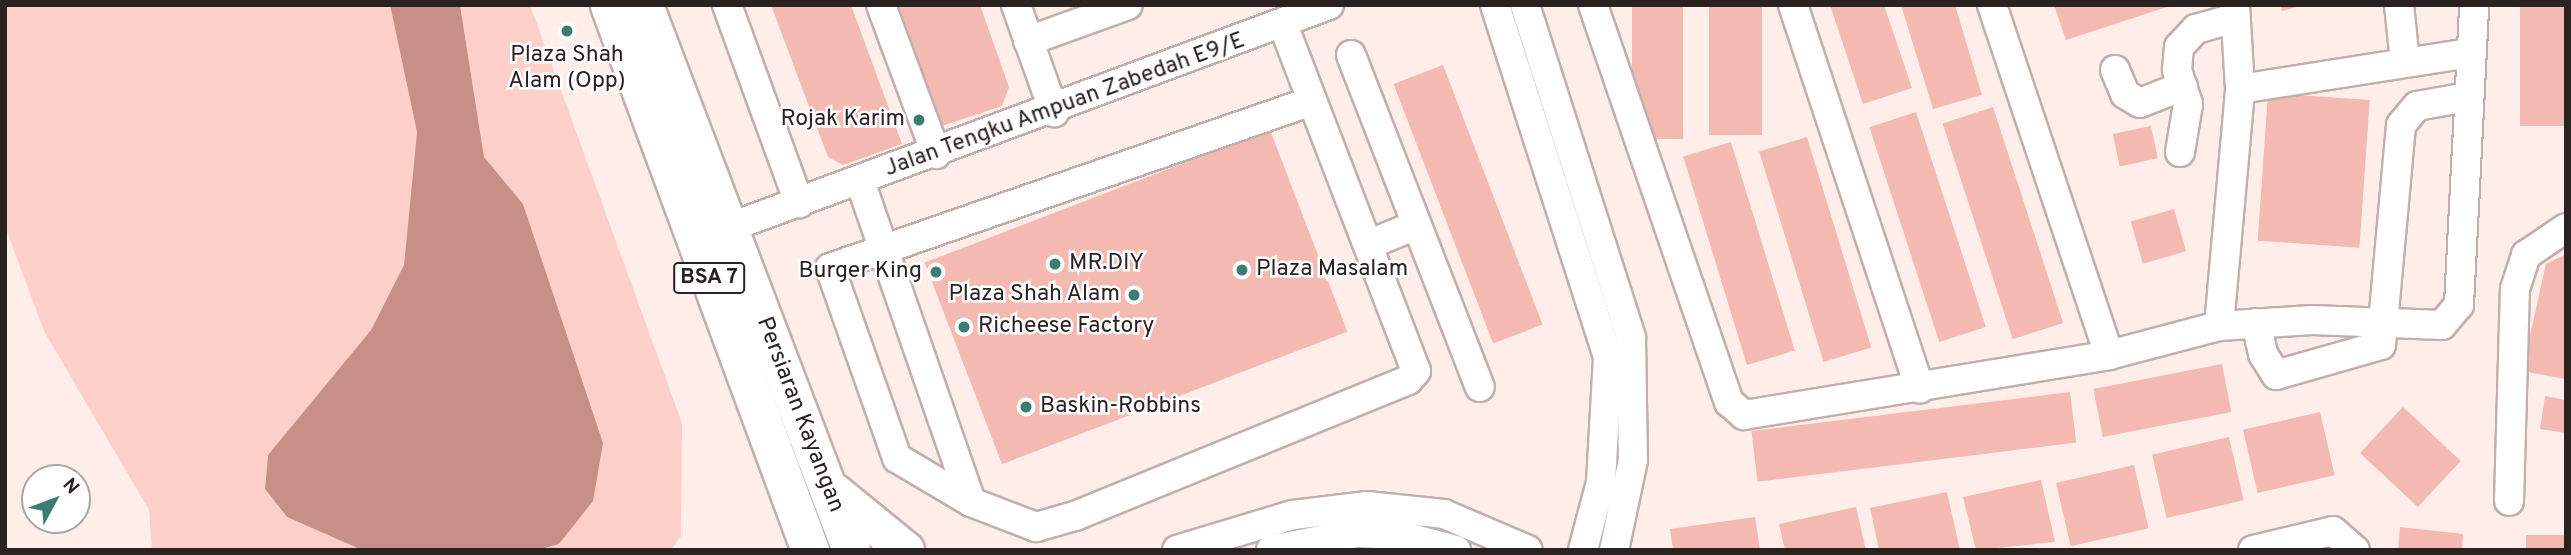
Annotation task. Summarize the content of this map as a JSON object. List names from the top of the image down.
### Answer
{
  "streets": {
    "main road": ["BSA 7", "Persiaran Kayangan"],
    "street": ["Jalan Tengku Ampuan Zabedah E9/E"]
  },
  "crossings": [
    ["Jalan Tengku Ampuan Zabedah E9/E", "Persiaran Kayangan"]
  ],
  "places": [
    "Plaza Shah Alam (Opp)",
    "Rojak Karim",
    "MR.DIY",
    "Plaza Masalam",
    "Burger King",
    "Plaza Shah Alam",
    "Richeese Factory",
    "Baskin-Robbins"
  ],
  "north": "top right"
}
